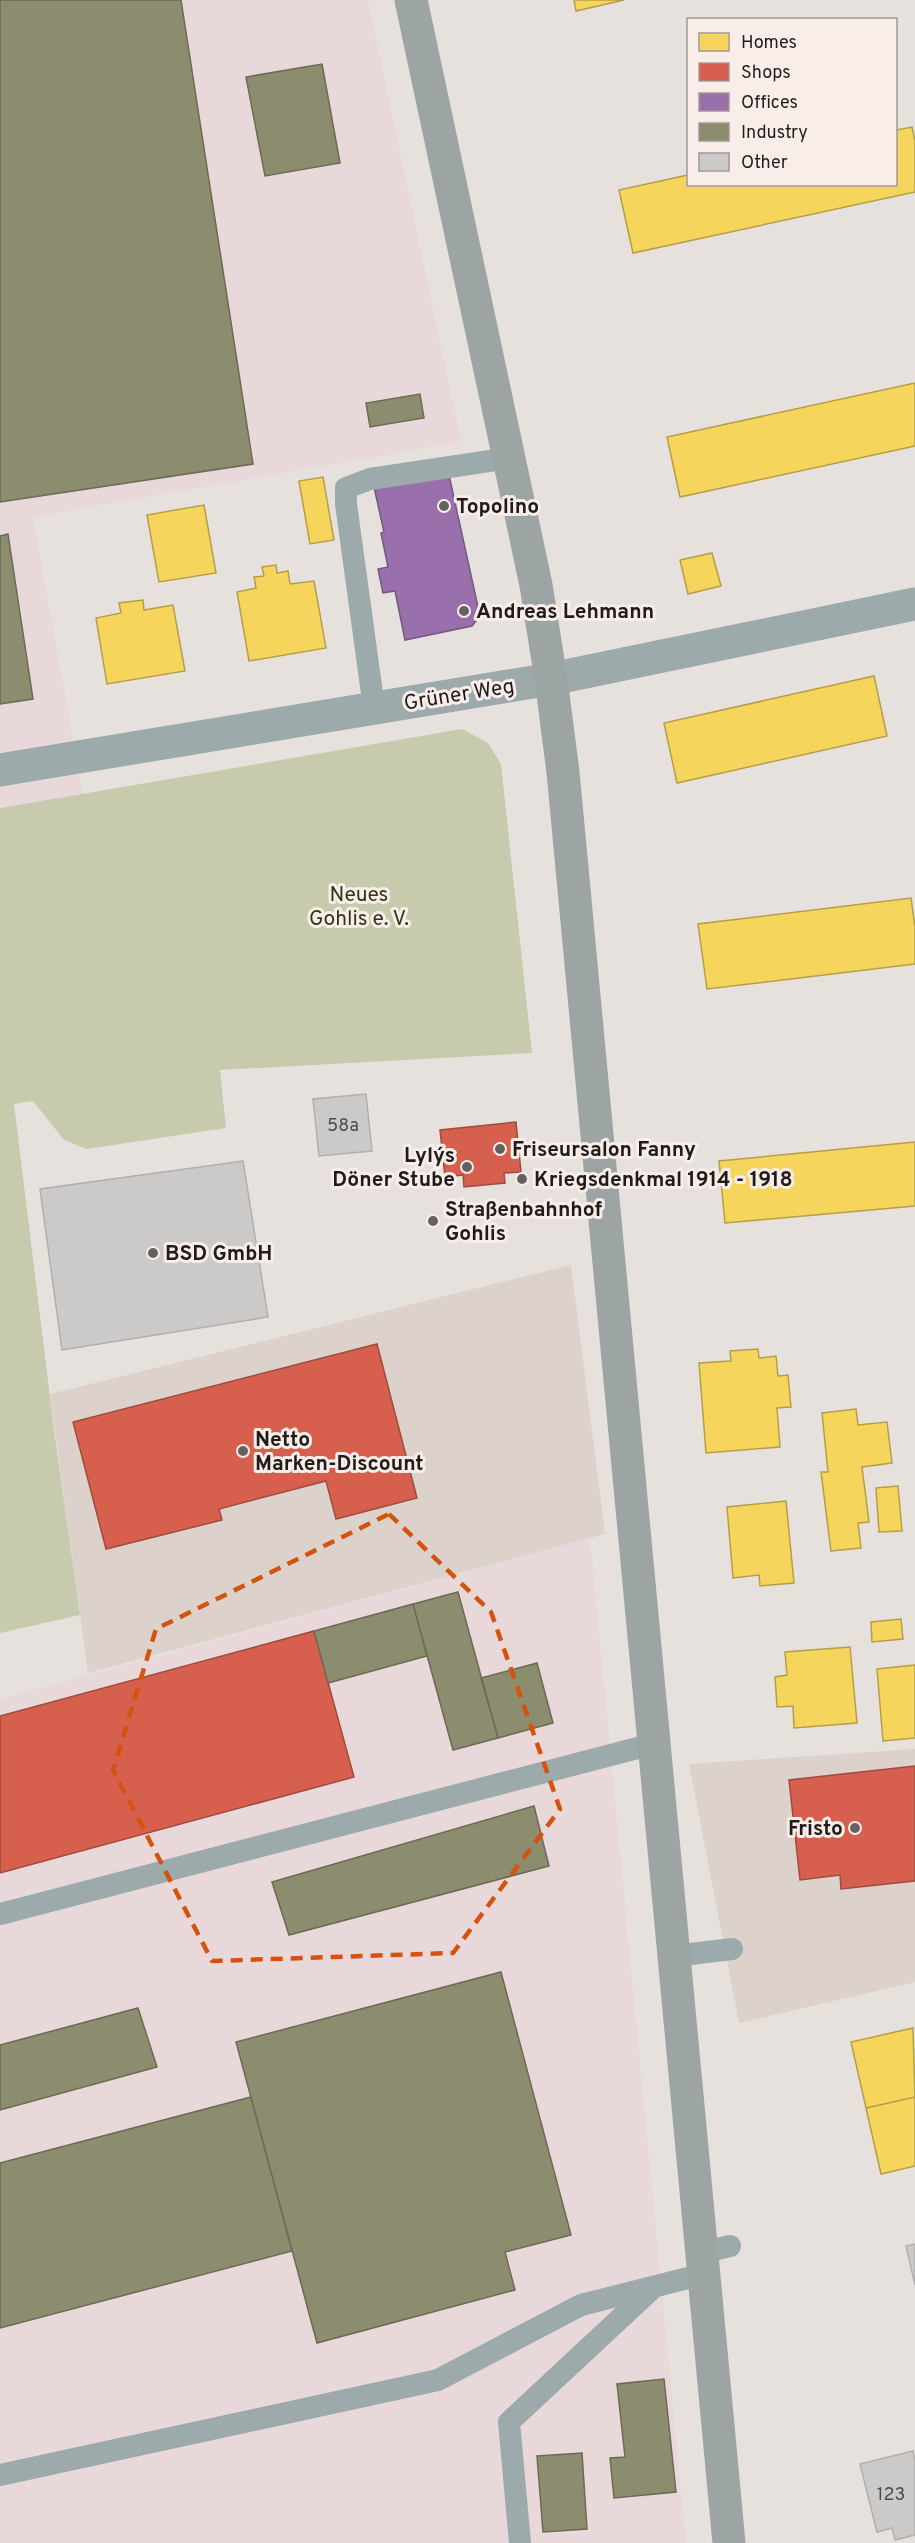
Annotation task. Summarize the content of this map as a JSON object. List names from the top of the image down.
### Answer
{
  "streets": {
    "street": ["Grüner Weg"]
  },
  "parks": ["Neues Gohlis e. V."],
  "places": [
    "Topolino",
    "Andreas Lehmann",
    "Friseursalon Fanny",
    "Lyly´s Döner Stube",
    "Kriegsdenkmal 1914 - 1918",
    "Straßenbahnhof Gohlis",
    "BSD GmbH",
    "Netto Marken-Discount",
    "Fristo"
  ],
  "house_numbers": ["58a", "123"],
  "legend": [
    "Homes",
    "Shops",
    "Offices",
    "Industry",
    "Other"
  ]
}
